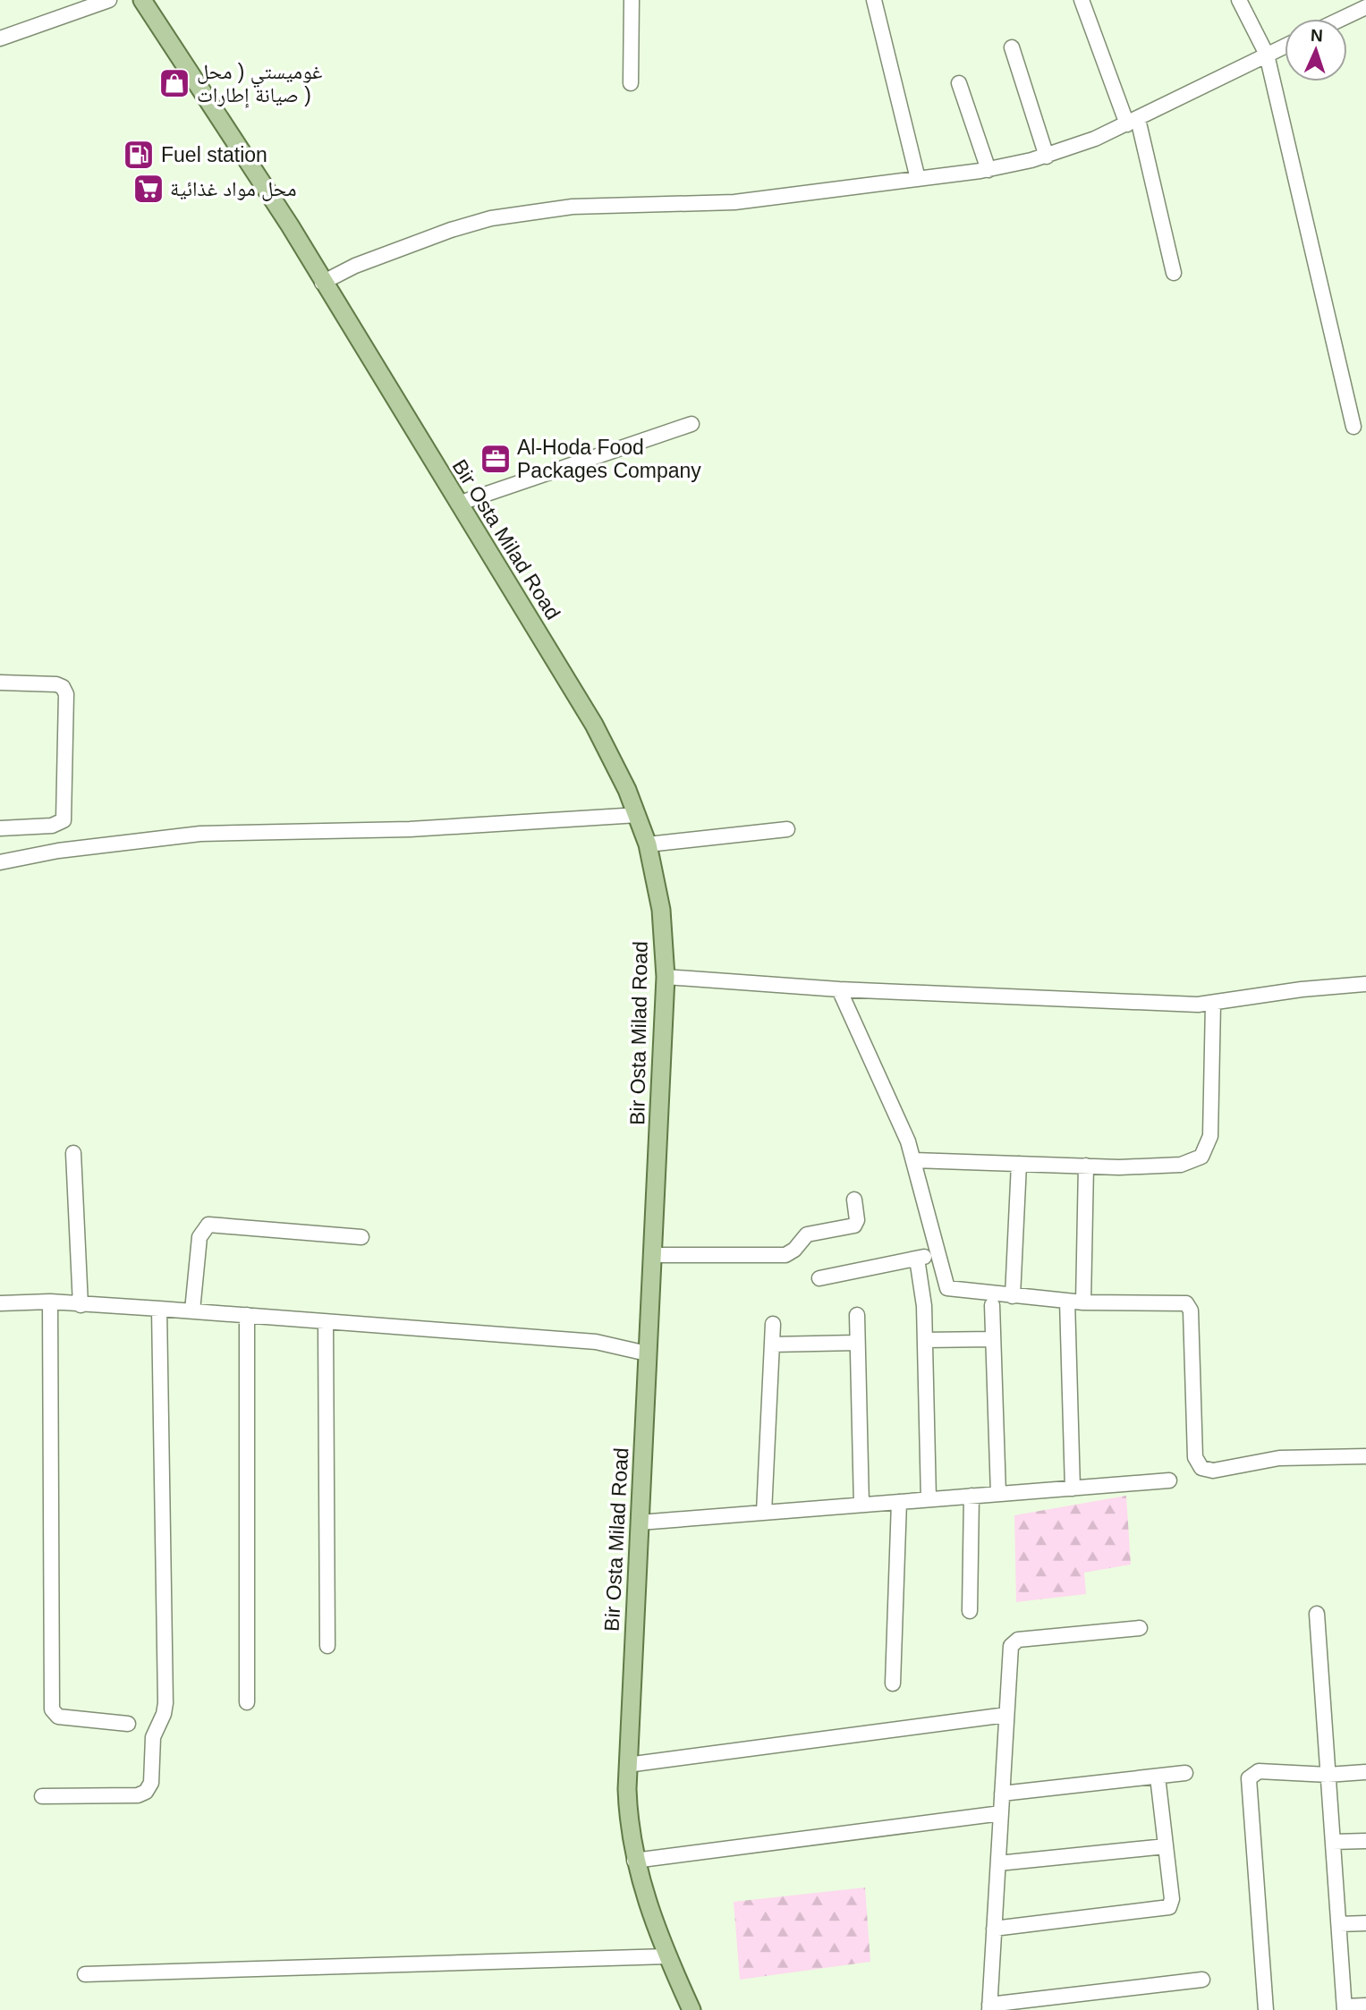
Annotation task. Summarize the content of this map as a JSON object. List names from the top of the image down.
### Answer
{
  "streets": {
    "main road": ["Bir Osta Milad Road"]
  },
  "places": {
    "shop": ["غوميستي ( محل صيانة إطارات )"],
    "fuel station": ["Fuel station"],
    "supermarket": ["محل مواد غذائية"],
    "office": ["Al-Hoda Food Packages Company"]
  },
  "north": "top"
}
